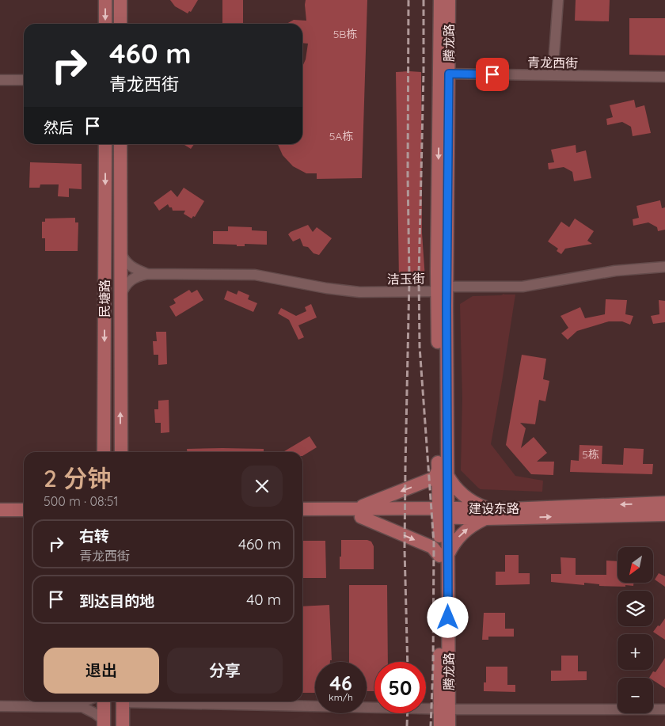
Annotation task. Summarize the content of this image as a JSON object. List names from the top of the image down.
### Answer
{
  "streets": {
    "main road": ["腾龙路", "民塘路", "建设东路"],
    "street": ["青龙西街", "洁玉街"]
  },
  "crossings": [
    ["腾龙路", "青龙西街"],
    ["腾龙路", "洁玉街"],
    ["腾龙路", "建设东路"]
  ],
  "house_numbers": ["5B栋", "5A栋", "5栋"],
  "north": "bottom left",
  "page": {
    "turn": ["460 m", "青龙西街"],
    "then": "然后",
    "heading": ["2 分钟", "500 m · 08:51"],
    "list": [
      {
        "name": "右转",
        "note": "青龙西街",
        "value": "460 m"
      },
      {
        "name": "到达目的地",
        "value": "40 m"
      }
    ],
    "map_buttons": ["+", "−"],
    "buttons": ["退出", "分享"],
    "speed": "46 km/h",
    "limit": "50"
  }
}
